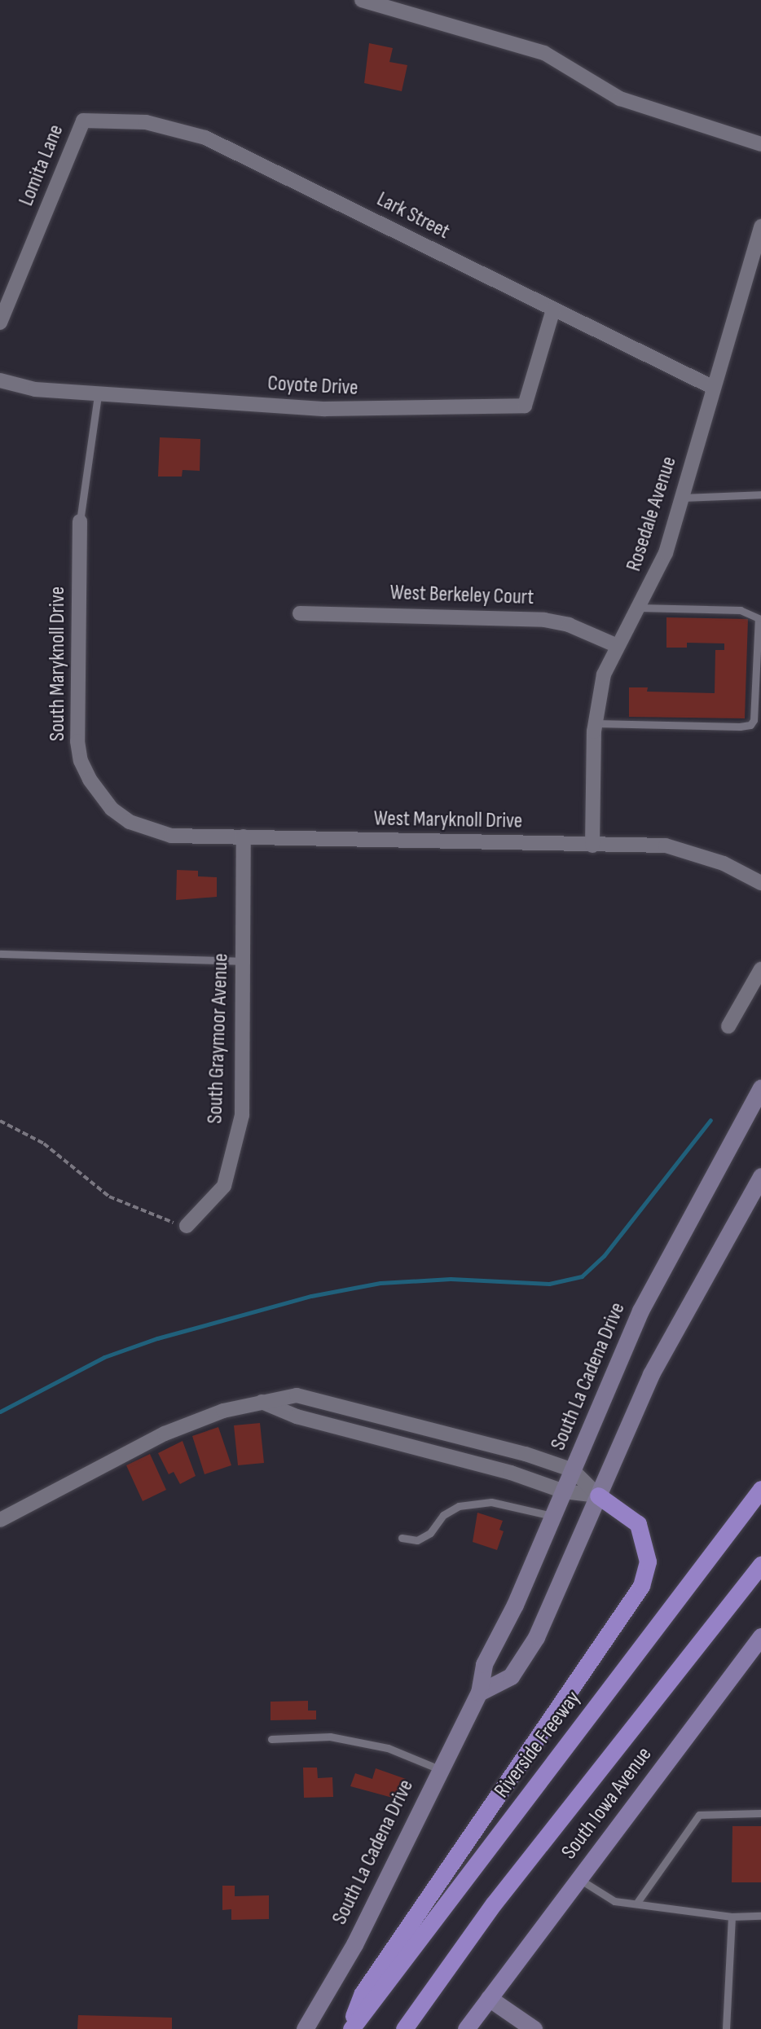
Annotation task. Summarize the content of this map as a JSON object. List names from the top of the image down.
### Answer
{
  "streets": {
    "highway": ["Riverside Freeway"],
    "main road": ["South La Cadena Drive", "South Iowa Avenue"],
    "street": [
      "Lomita Lane",
      "Lark Street",
      "Coyote Drive",
      "Rosedale Avenue",
      "West Berkeley Court",
      "South Maryknoll Drive",
      "West Maryknoll Drive",
      "South Graymoor Avenue"
    ]
  },
  "crossings": [
    ["Lomita Lane", "Lark Street"],
    ["Lark Street", "Coyote Drive"],
    ["Lark Street", "Rosedale Avenue"],
    ["Rosedale Avenue", "West Berkeley Court"],
    ["Rosedale Avenue", "West Maryknoll Drive"],
    ["South Maryknoll Drive", "West Maryknoll Drive"],
    ["West Maryknoll Drive", "South Graymoor Avenue"]
  ]
}
